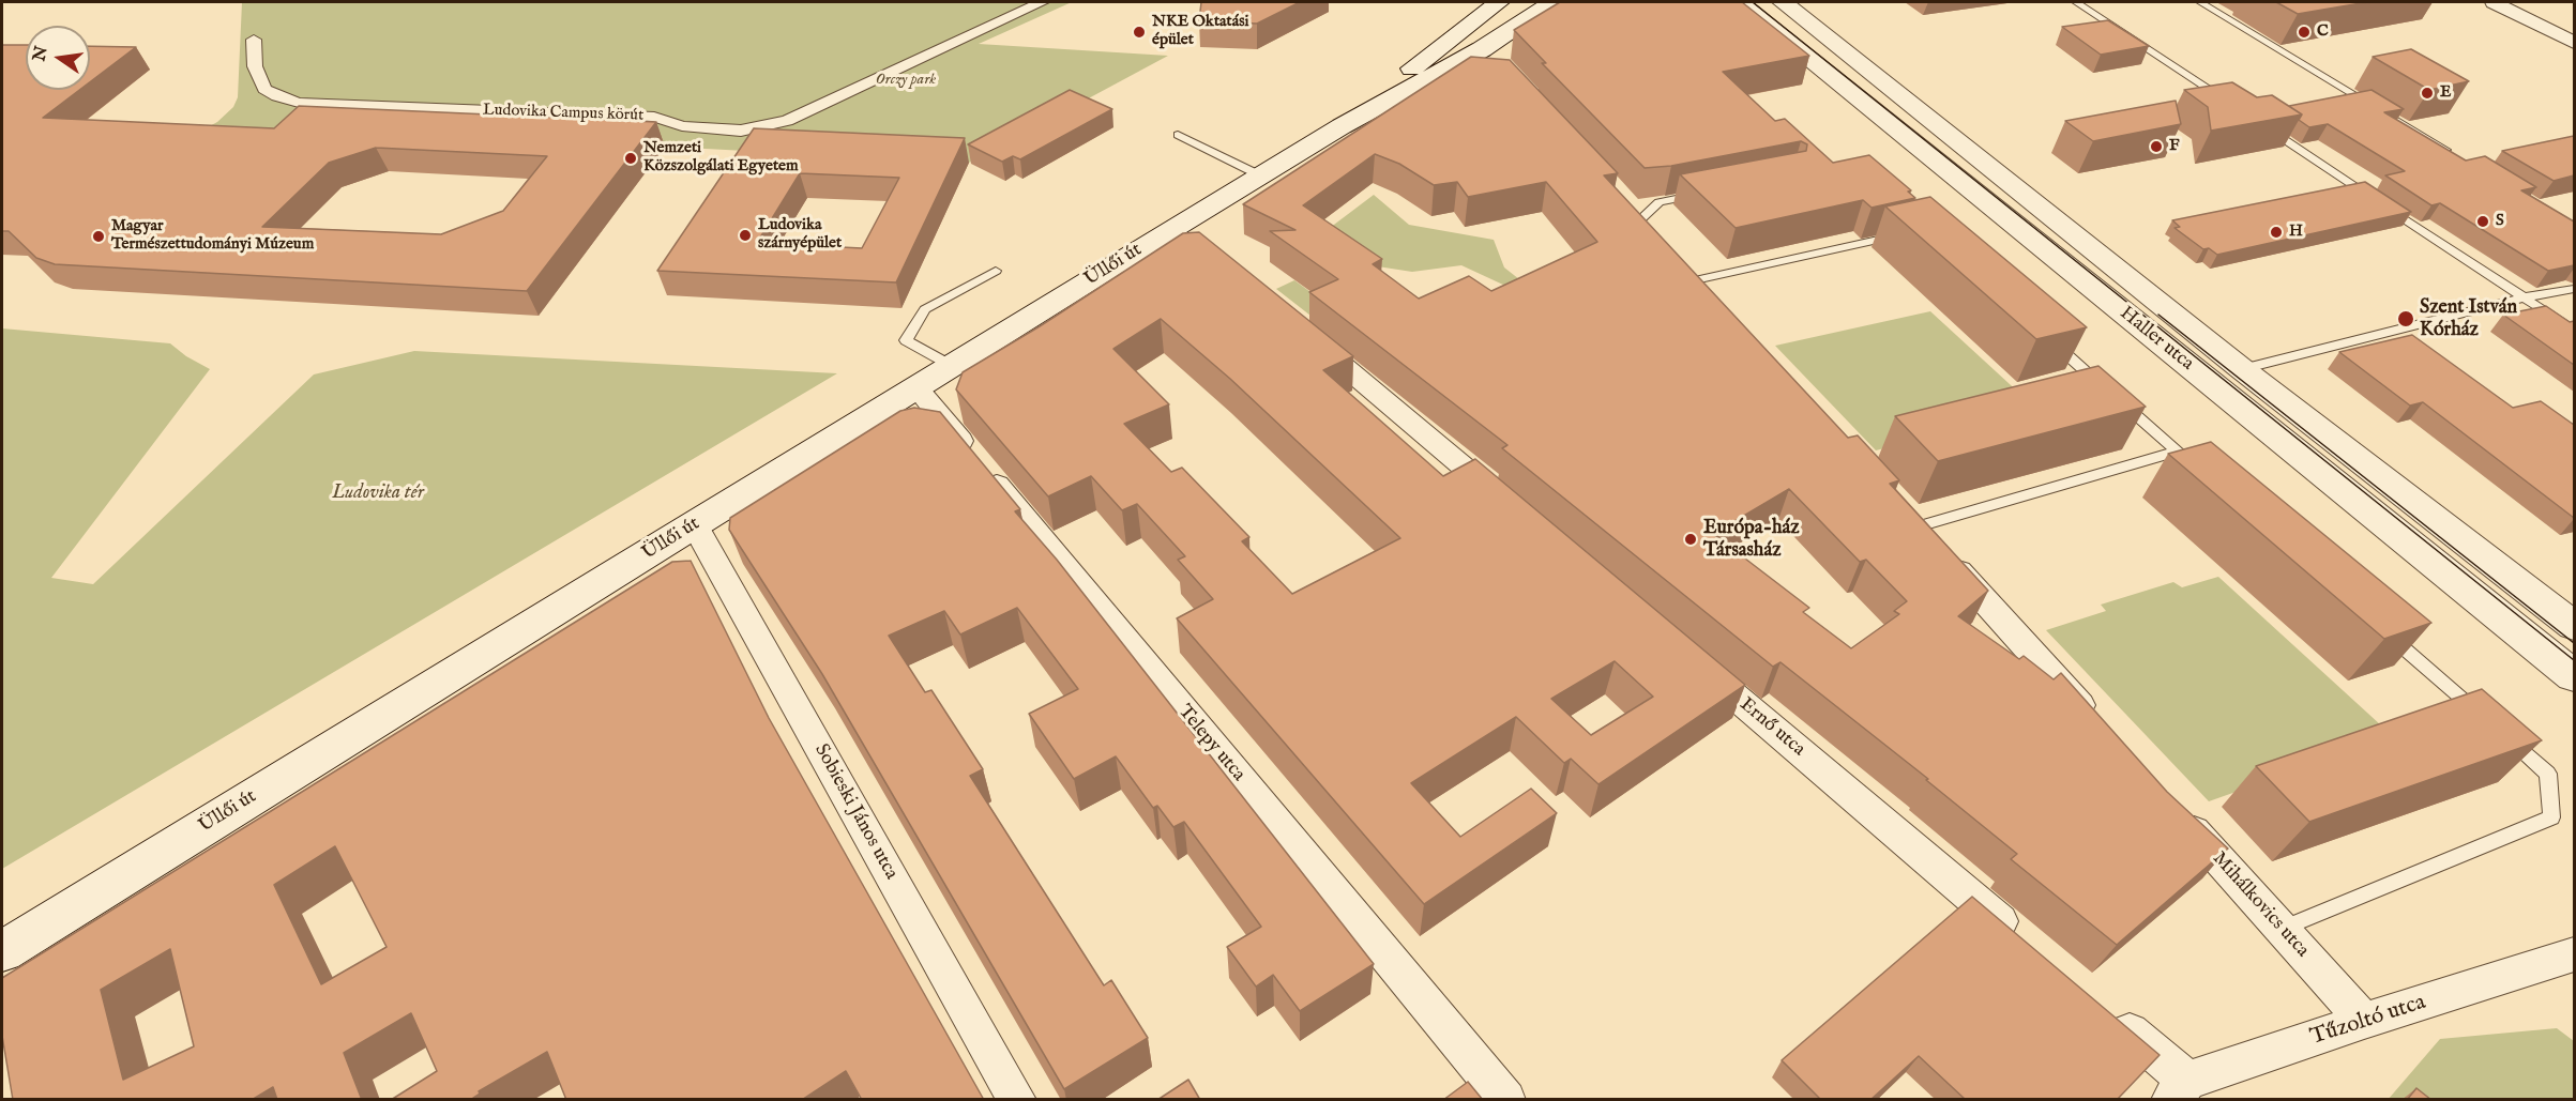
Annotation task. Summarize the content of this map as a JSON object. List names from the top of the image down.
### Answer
{
  "streets": {
    "street": [
      "Ludovika Campus körút",
      "Üllői út",
      "Haller utca",
      "Ernő utca",
      "Telepy utca",
      "Sobieski János utca",
      "Mihálkovics utca",
      "Tűzoltó utca"
    ]
  },
  "crossings": [
    ["Üllői út", "Telepy utca"],
    ["Üllői út", "Sobieski János utca"],
    ["Mihálkovics utca", "Tűzoltó utca"]
  ],
  "parks": ["Orczy park", "Ludovika tér"],
  "places": [
    "NKE Oktatási épület",
    "C",
    "E",
    "F",
    "Nemzeti Közszolgálati Egyetem",
    "S",
    "H",
    "Ludovika szárnyépület",
    "Magyar Természettudományi Múzeum",
    "Szent István Kórház",
    "Európa-ház Társasház"
  ],
  "north": "left"
}
